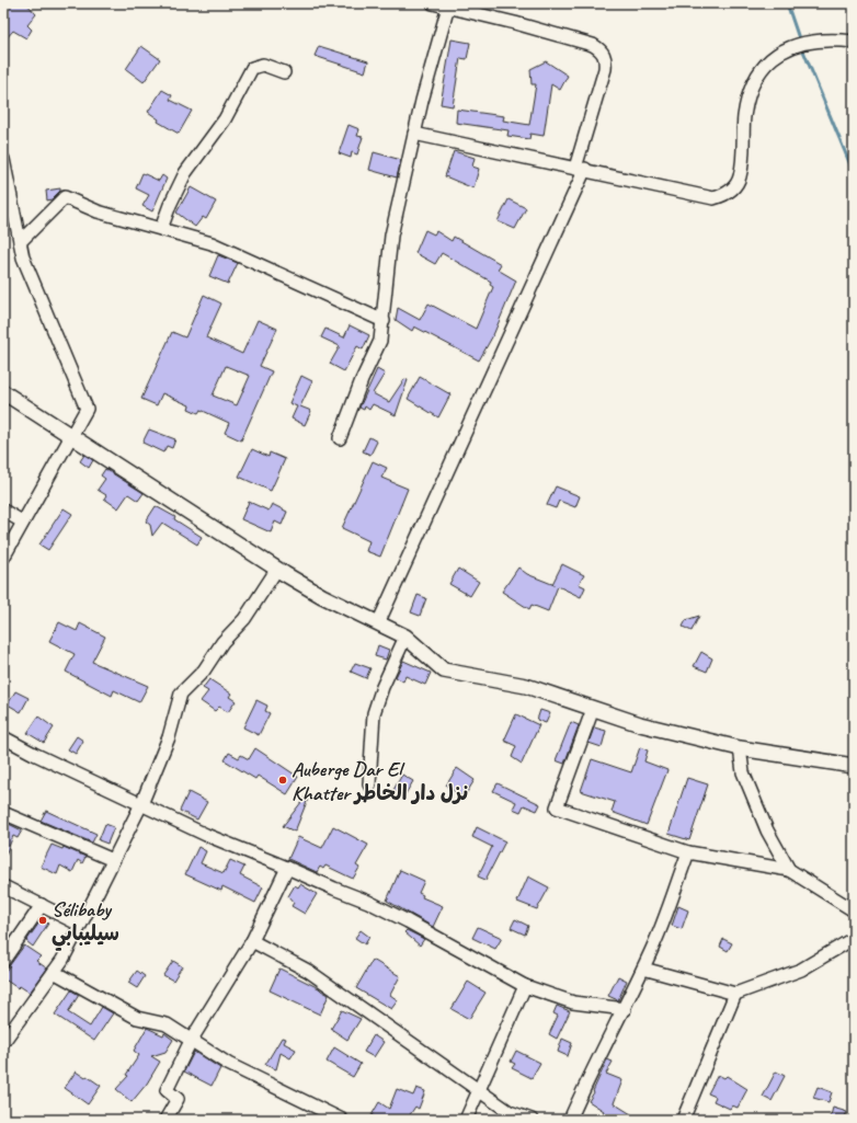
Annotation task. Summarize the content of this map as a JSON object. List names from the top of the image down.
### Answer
{
  "places": ["Auberge Dar El Khatter نزل دار الخاطر", "Sélibaby سيليبابي"]
}
